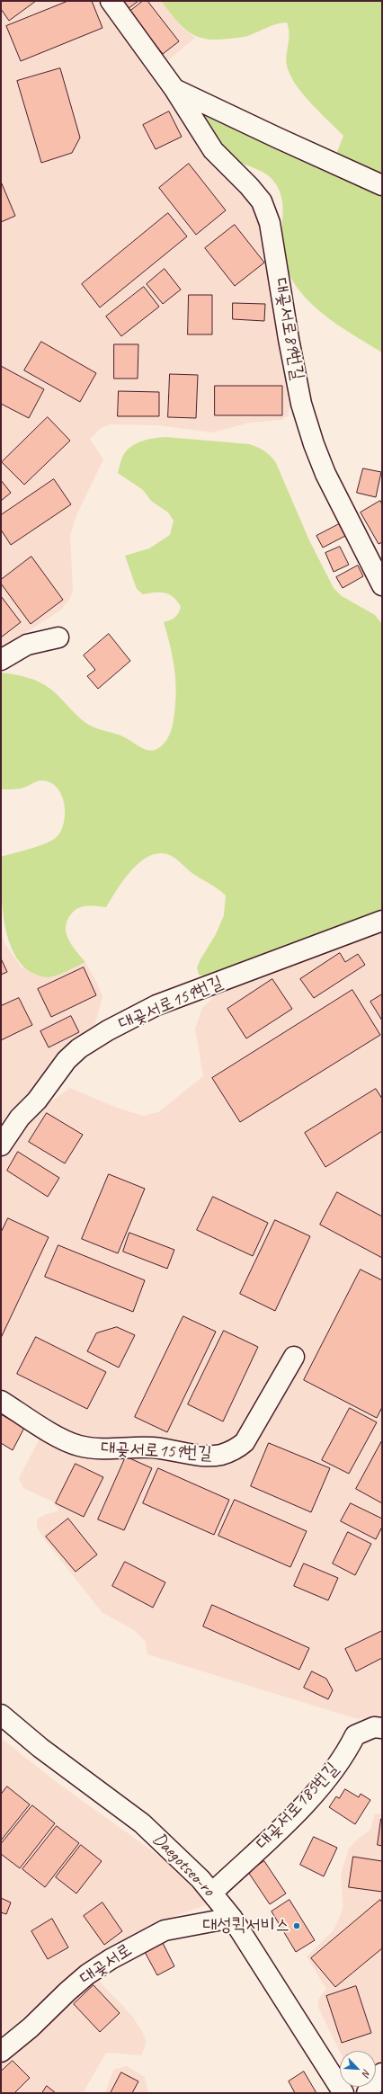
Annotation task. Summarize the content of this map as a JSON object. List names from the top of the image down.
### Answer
{
  "streets": {
    "street": [
      "대곶서로89번길",
      "대곶서로159번길",
      "대곶서로185번길",
      "Daegotseo-ro",
      "대곶서로"
    ]
  },
  "crossings": [
    ["대곶서로185번길", "Daegotseo-ro"],
    ["Daegotseo-ro", "대곶서로"]
  ],
  "places": ["대성퀵서비스"],
  "north": "bottom right"
}
